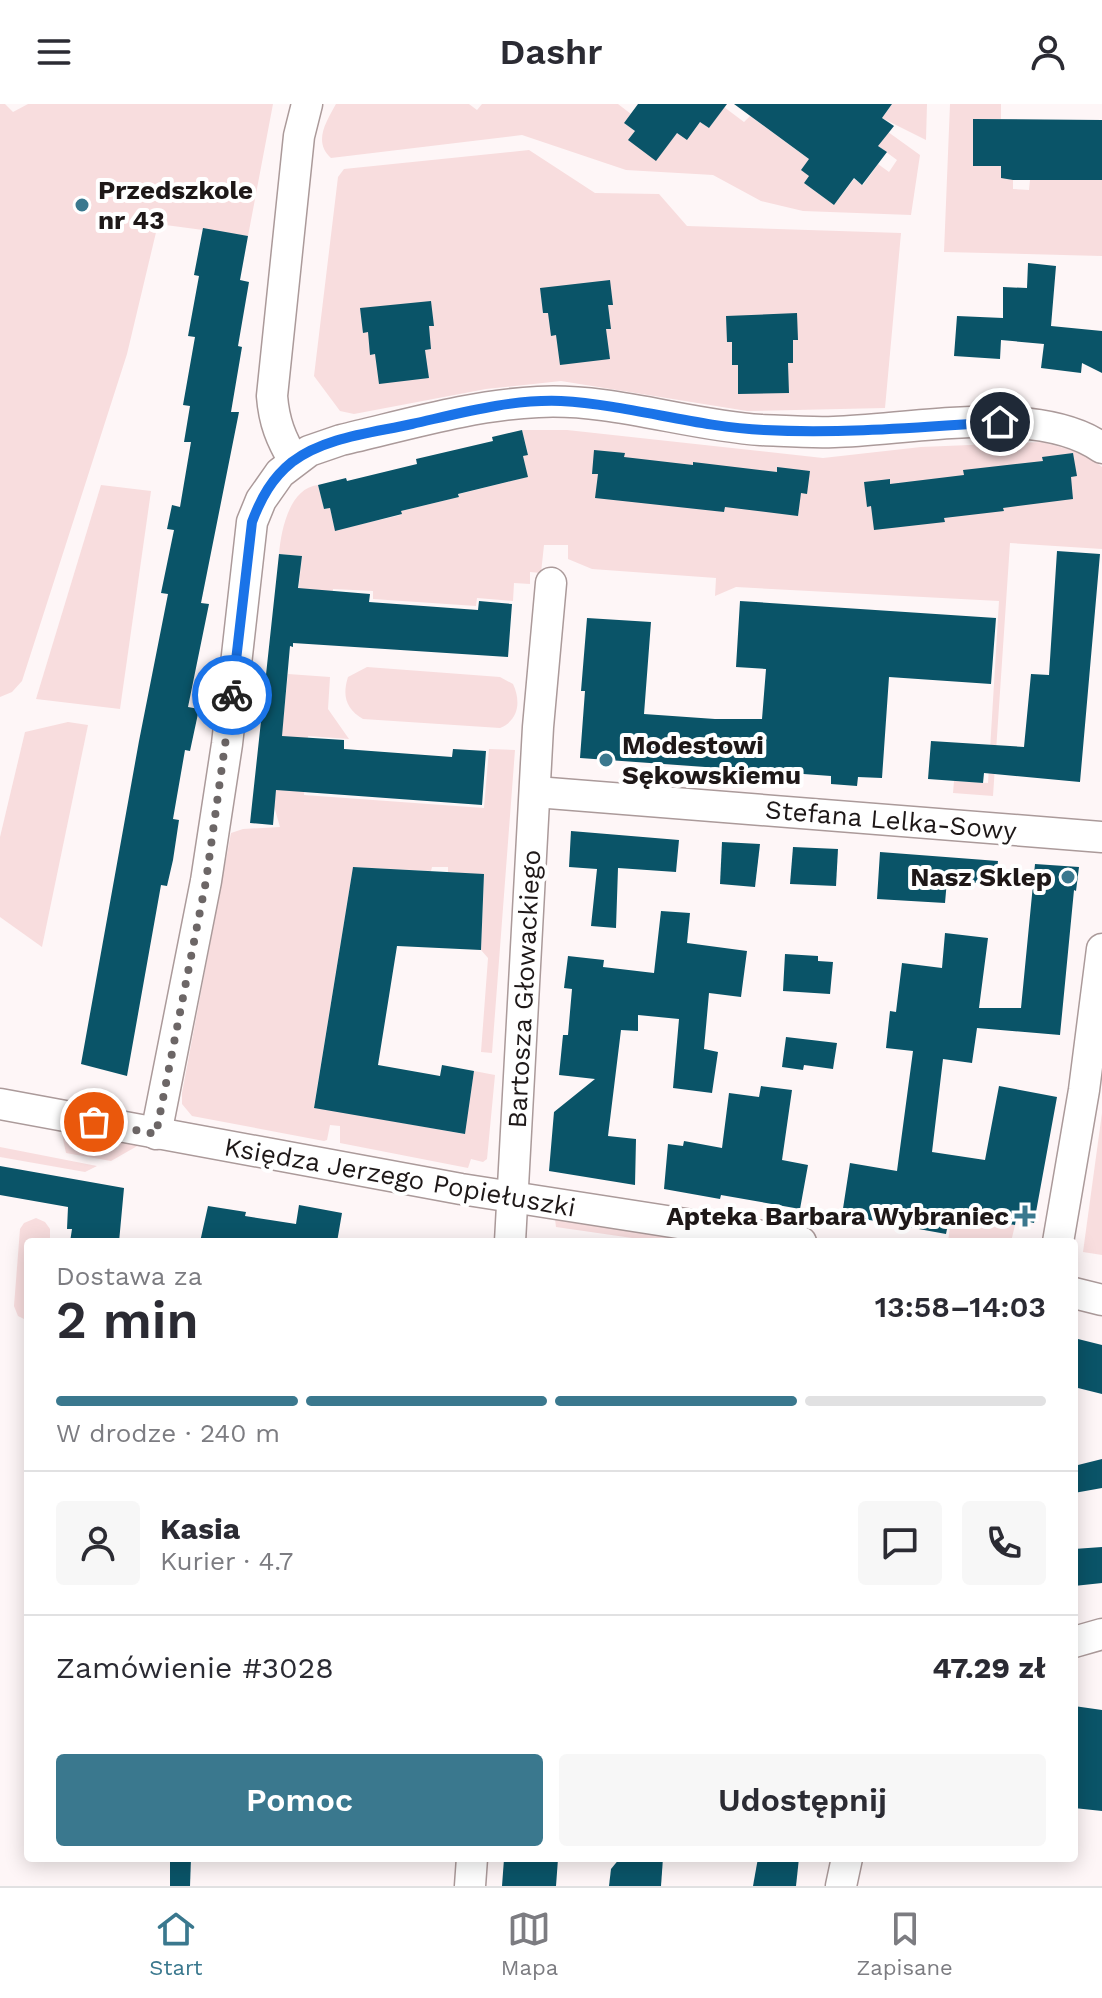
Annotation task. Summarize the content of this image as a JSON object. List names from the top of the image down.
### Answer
{
  "streets": {
    "street": ["Stefana Lelka-Sowy", "Bartosza Głowackiego", "Księdza Jerzego Popiełuszki"]
  },
  "crossings": [
    ["Stefana Lelka-Sowy", "Bartosza Głowackiego"],
    ["Bartosza Głowackiego", "Księdza Jerzego Popiełuszki"]
  ],
  "places": {
    "other": ["Przedszkole nr 43", "Modestowi Sękowskiemu", "Nasz Sklep"],
    "health": ["Apteka Barbara Wybraniec"]
  },
  "page": {
    "header": "Dashr",
    "heading": ["2 min", "Dostawa za", "13:58–14:03"],
    "panel": [
      "Kasia",
      "Kurier · 4.7",
      "Zamówienie #3028",
      "47.29 zł"
    ],
    "bar": "W drodze · 240 m",
    "buttons": ["Pomoc", "Udostępnij"],
    "tabs": ["Start", "Mapa", "Zapisane"]
  }
}
